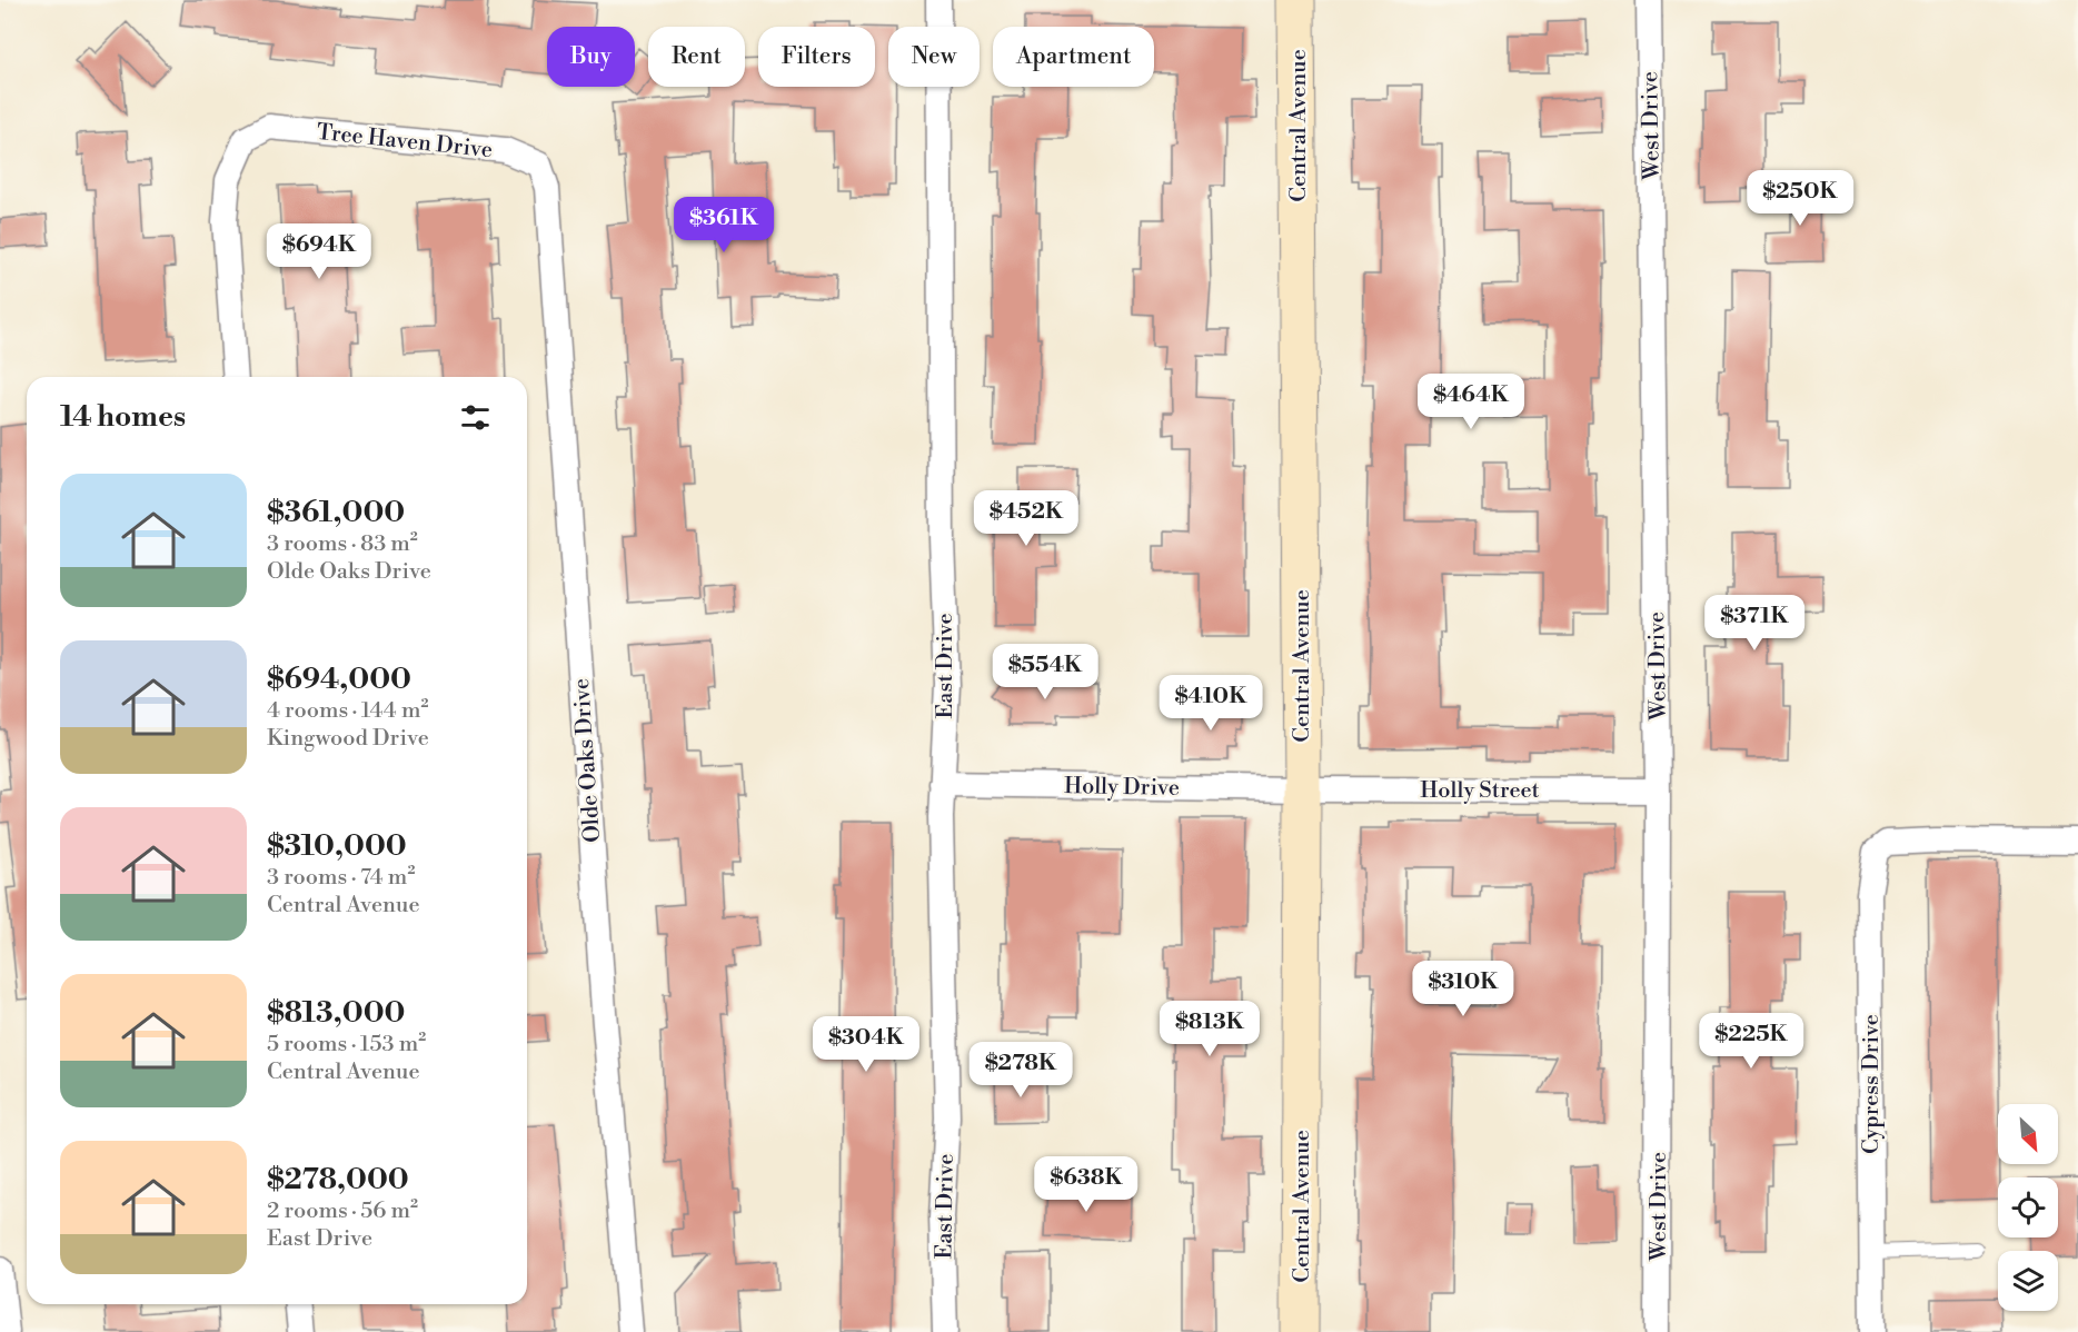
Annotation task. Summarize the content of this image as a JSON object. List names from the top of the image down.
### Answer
{
  "streets": {
    "street": [
      "Central Avenue",
      "West Drive",
      "Tree Haven Drive",
      "East Drive",
      "Olde Oaks Drive",
      "Holly Drive",
      "Holly Street",
      "Cypress Drive"
    ]
  },
  "crossings": [
    ["Central Avenue", "Holly Drive"],
    ["Central Avenue", "Holly Street"],
    ["West Drive", "Holly Street"],
    ["Tree Haven Drive", "Olde Oaks Drive"],
    ["East Drive", "Holly Drive"],
    ["Holly Drive", "Holly Street"]
  ],
  "north": "bottom right",
  "page": {
    "chip": [
      "Buy",
      "Rent",
      "Filters",
      "New",
      "Apartment"
    ],
    "price": [
      "$250K",
      "$361K",
      "$694K",
      "$464K",
      "$452K",
      "$371K",
      "$554K",
      "$410K",
      "$310K",
      "$813K",
      "$225K",
      "$304K",
      "$278K",
      "$638K"
    ],
    "heading": "14 homes",
    "list": [
      {
        "name": "$361,000",
        "note": "3 rooms · 83 m² · Olde Oaks Drive"
      },
      {
        "name": "$694,000",
        "note": "4 rooms · 144 m² · Kingwood Drive"
      },
      {
        "name": "$310,000",
        "note": "3 rooms · 74 m² · Central Avenue"
      },
      {
        "name": "$813,000",
        "note": "5 rooms · 153 m² · Central Avenue"
      },
      {
        "name": "$278,000",
        "note": "2 rooms · 56 m² · East Drive"
      }
    ]
  }
}
